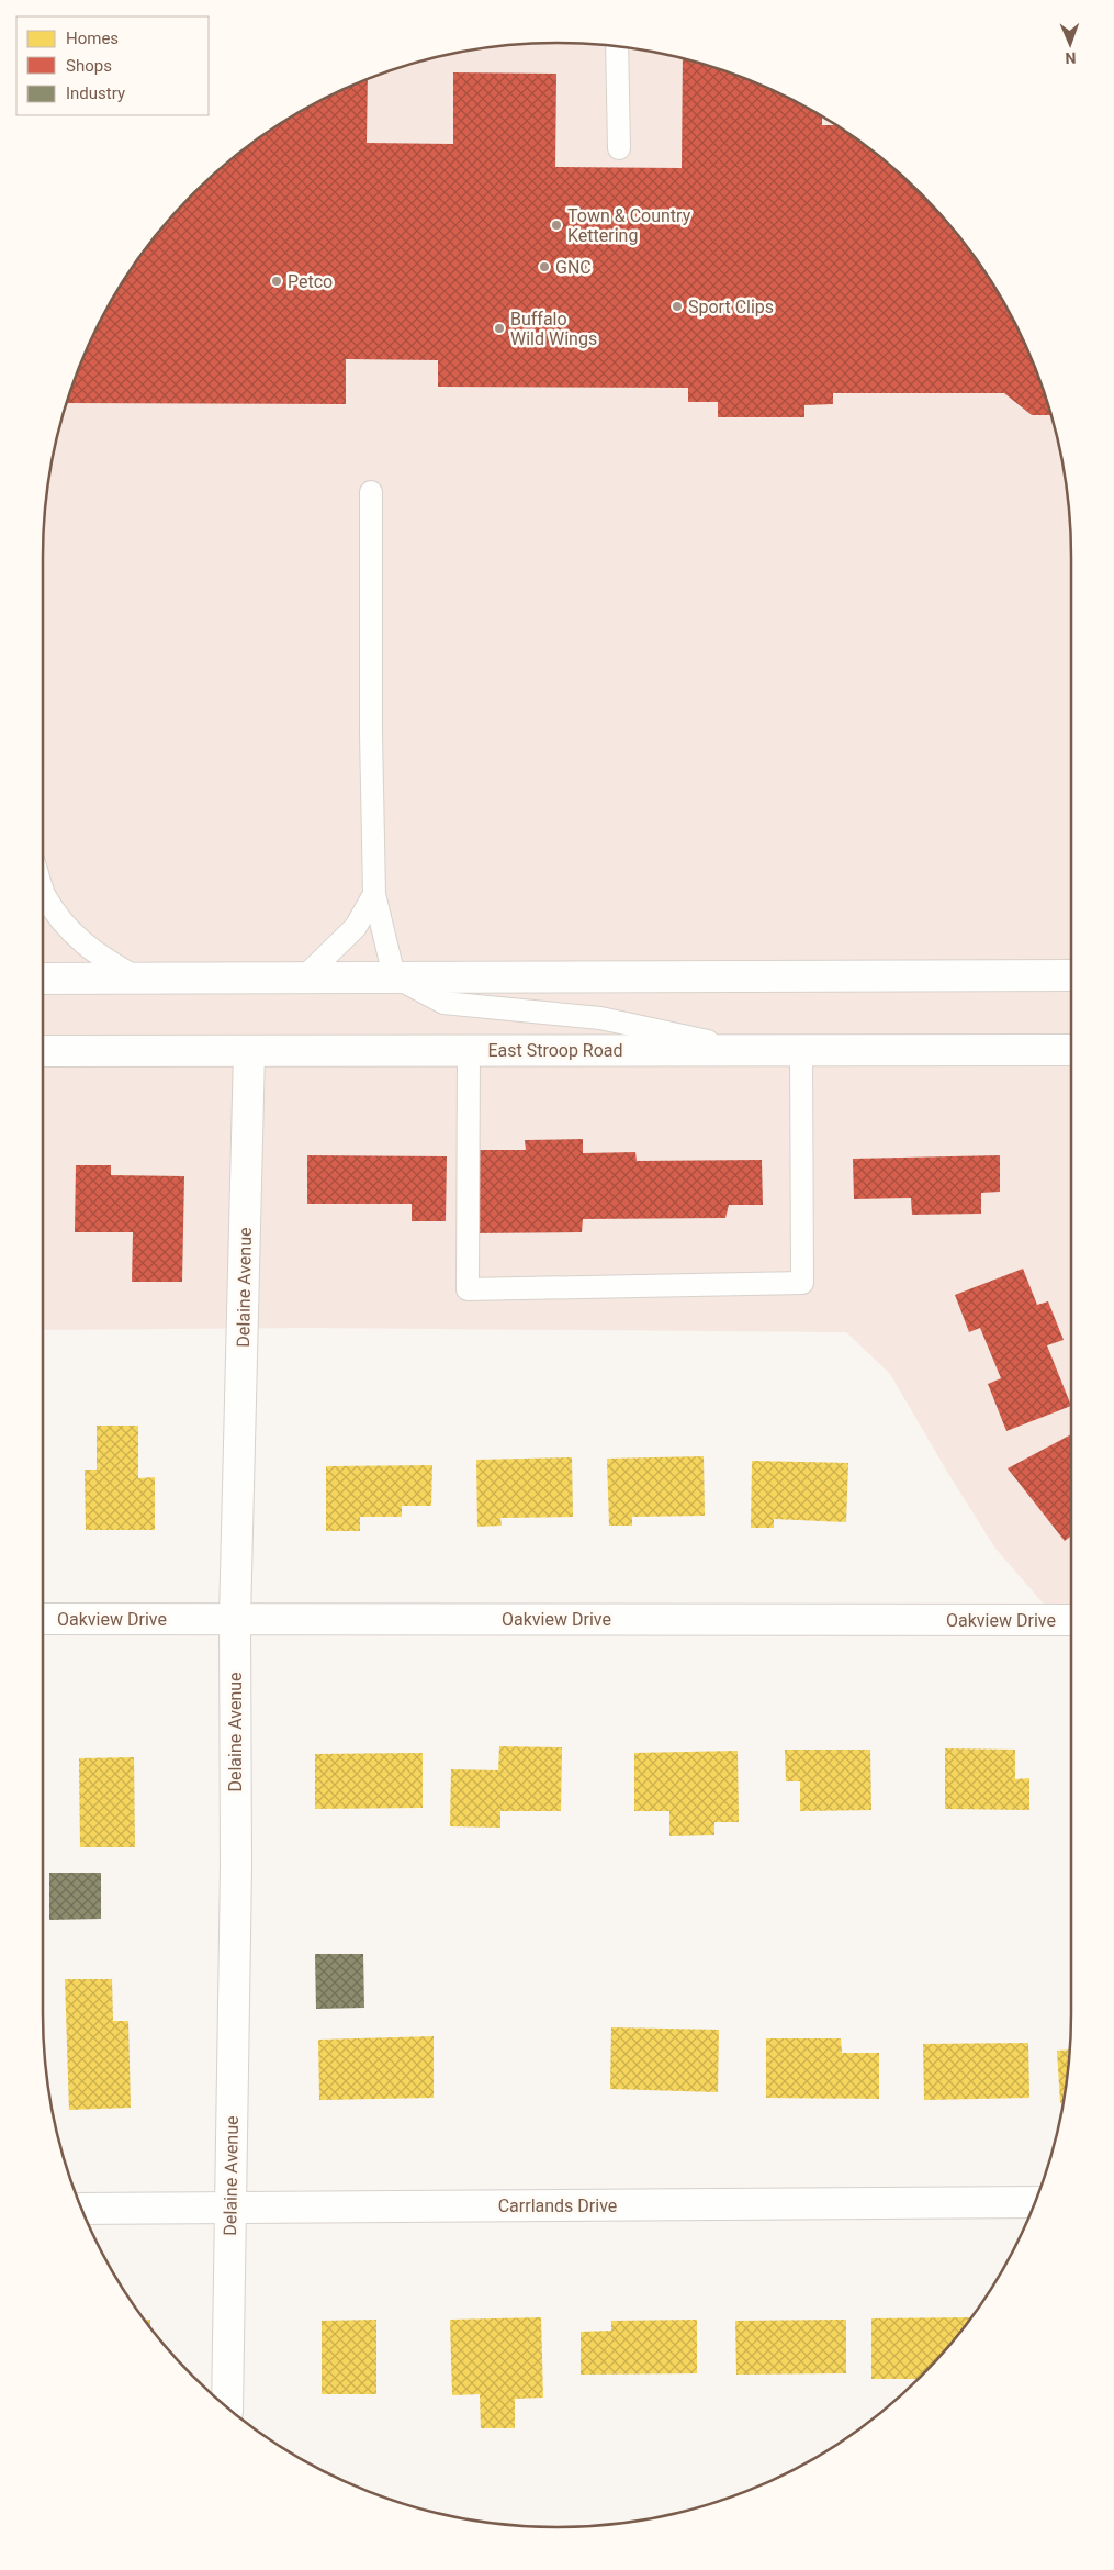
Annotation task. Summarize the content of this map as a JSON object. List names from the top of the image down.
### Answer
{
  "streets": {
    "street": [
      "East Stroop Road",
      "Delaine Avenue",
      "Oakview Drive",
      "Carrlands Drive"
    ]
  },
  "crossings": [
    ["East Stroop Road", "Delaine Avenue"],
    ["Delaine Avenue", "Oakview Drive"],
    ["Delaine Avenue", "Carrlands Drive"]
  ],
  "places": [
    "Town & Country Kettering",
    "GNC",
    "Petco",
    "Sport Clips",
    "Buffalo Wild Wings"
  ],
  "legend": ["Homes", "Shops", "Industry"],
  "north": "bottom"
}
